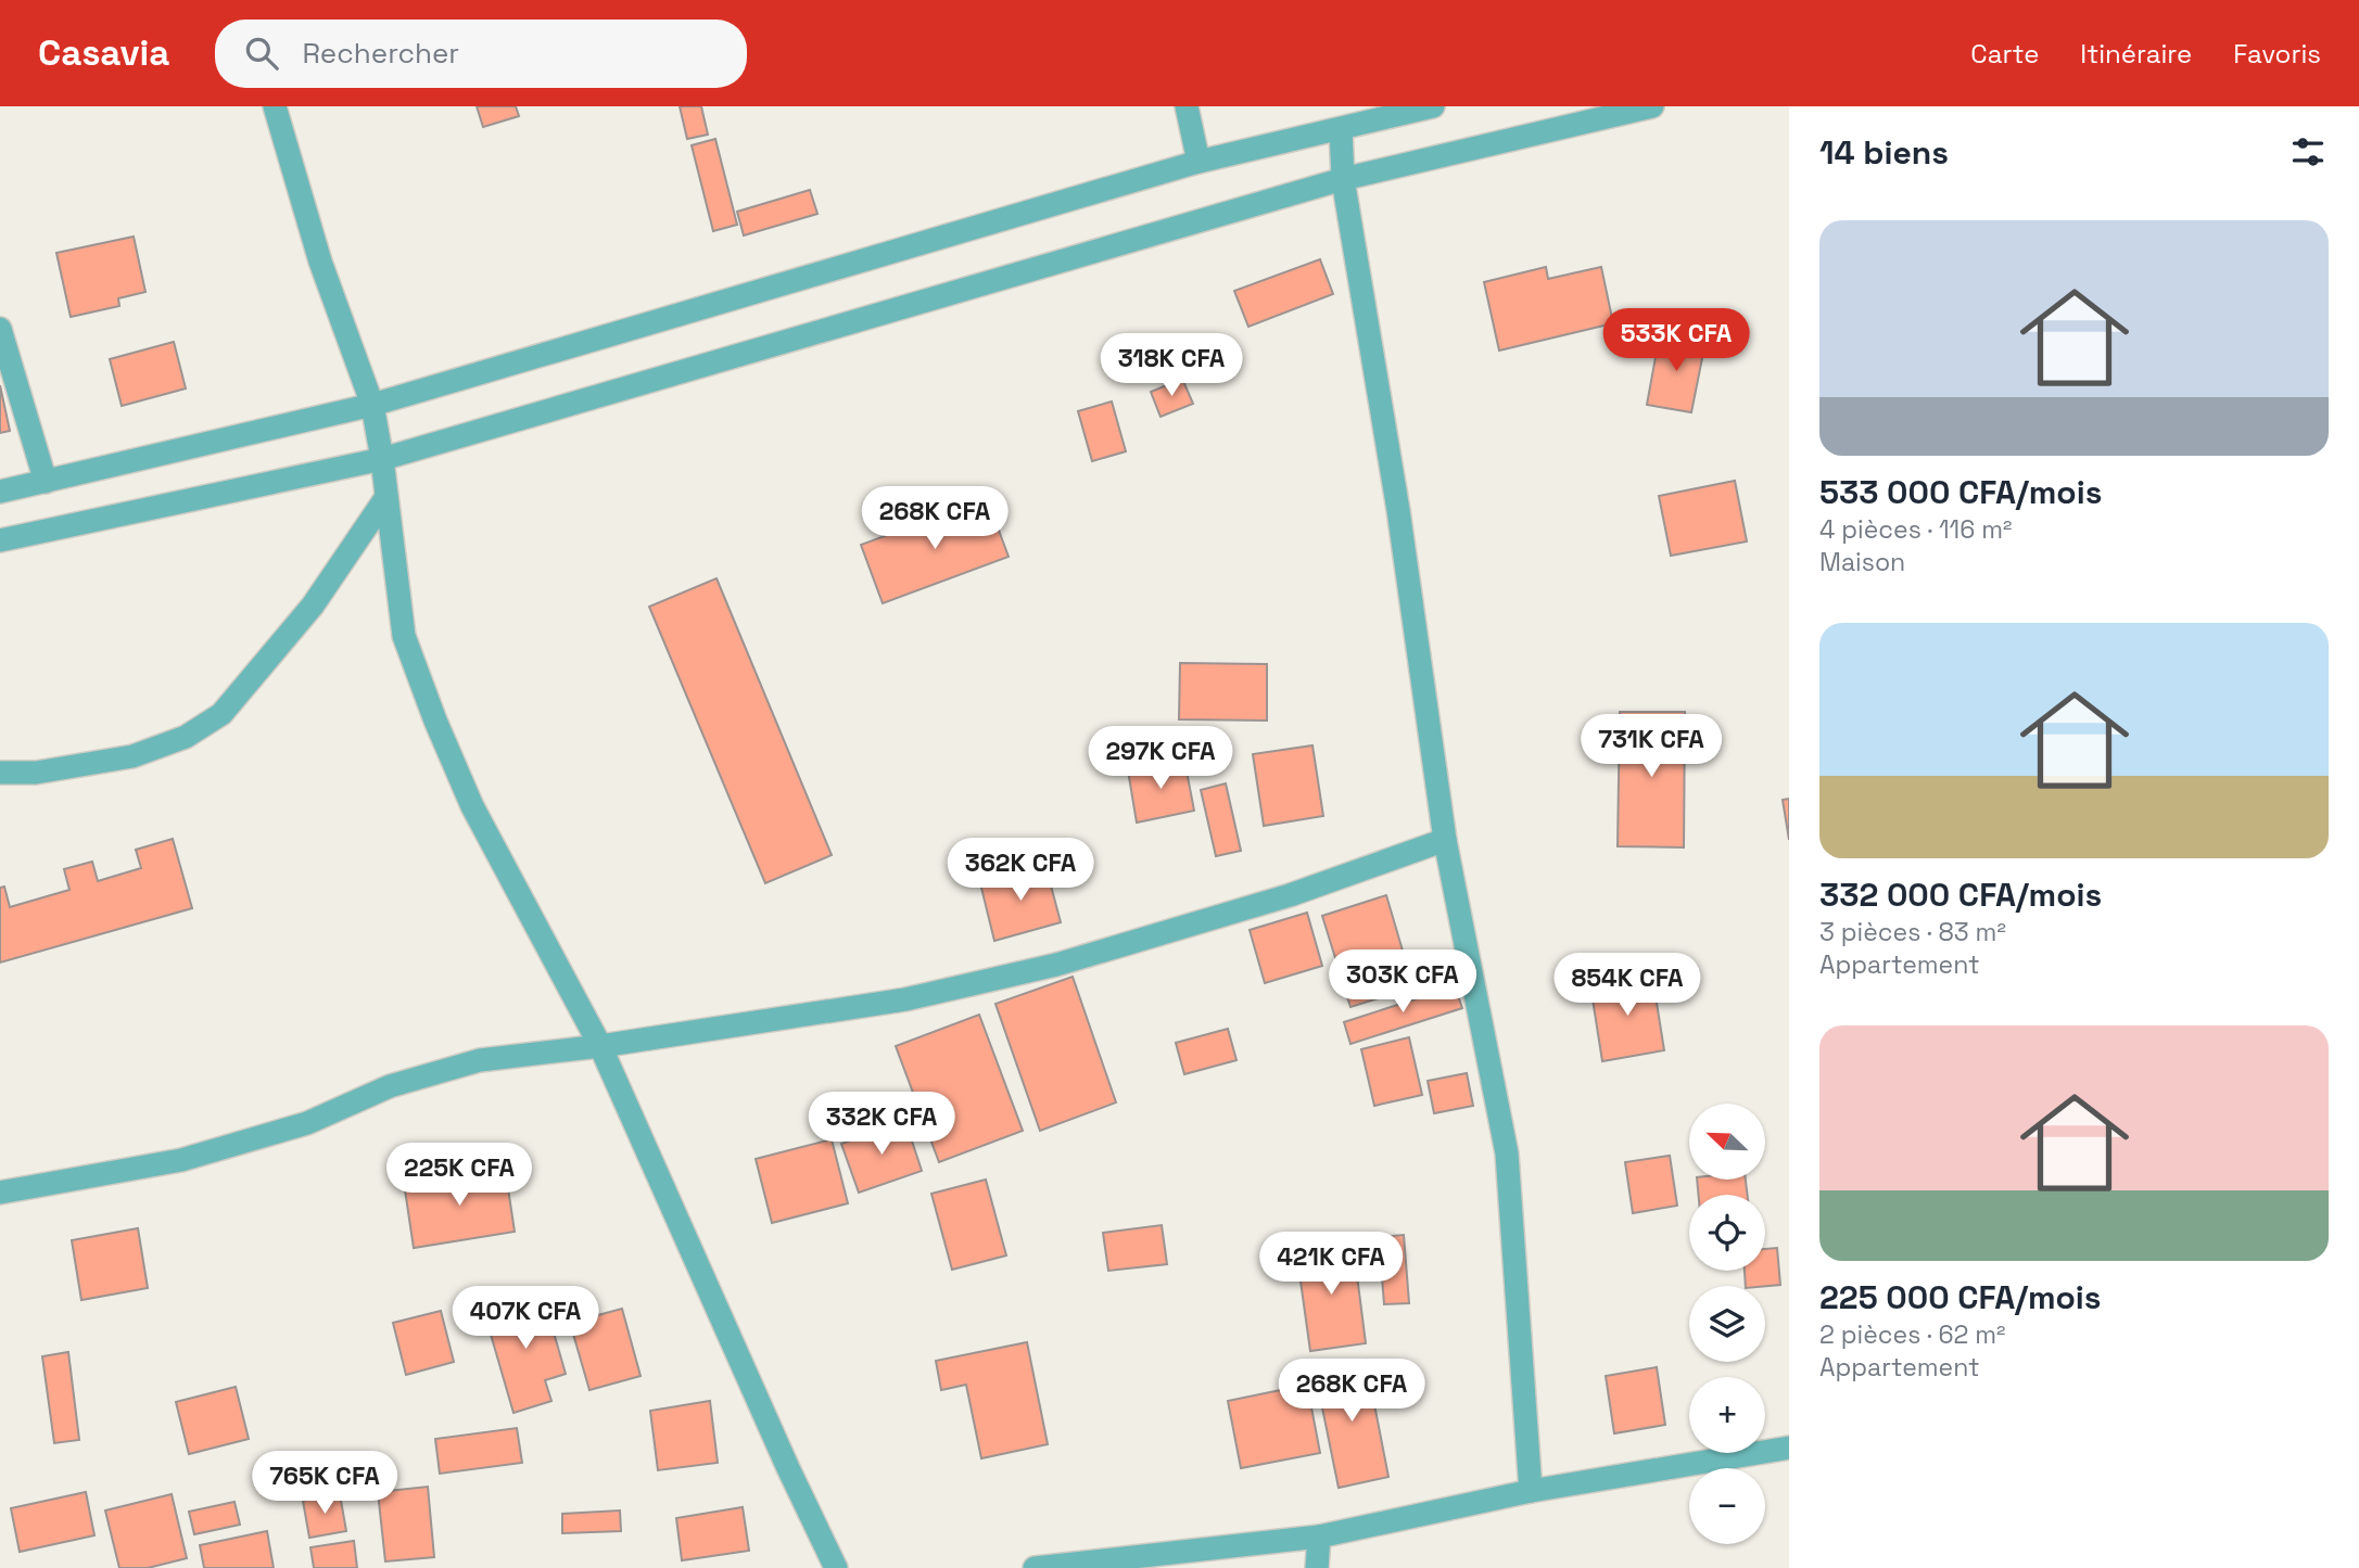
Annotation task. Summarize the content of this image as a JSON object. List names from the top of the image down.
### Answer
{
  "north": "top left",
  "page": {
    "header": "Casavia",
    "search": "Rechercher",
    "nav": ["Carte", "Itinéraire", "Favoris"],
    "heading": "14 biens",
    "list": [
      {
        "name": "533 000 CFA/mois",
        "note": "4 pièces · 116 m² · Maison"
      },
      {
        "name": "332 000 CFA/mois",
        "note": "3 pièces · 83 m² · Appartement"
      },
      {
        "name": "225 000 CFA/mois",
        "note": "2 pièces · 62 m² · Appartement"
      }
    ],
    "price": [
      "533K CFA",
      "318K CFA",
      "268K CFA",
      "731K CFA",
      "297K CFA",
      "362K CFA",
      "303K CFA",
      "854K CFA",
      "332K CFA",
      "225K CFA",
      "421K CFA",
      "407K CFA",
      "268K CFA",
      "765K CFA"
    ],
    "map_buttons": ["+", "−"]
  }
}
